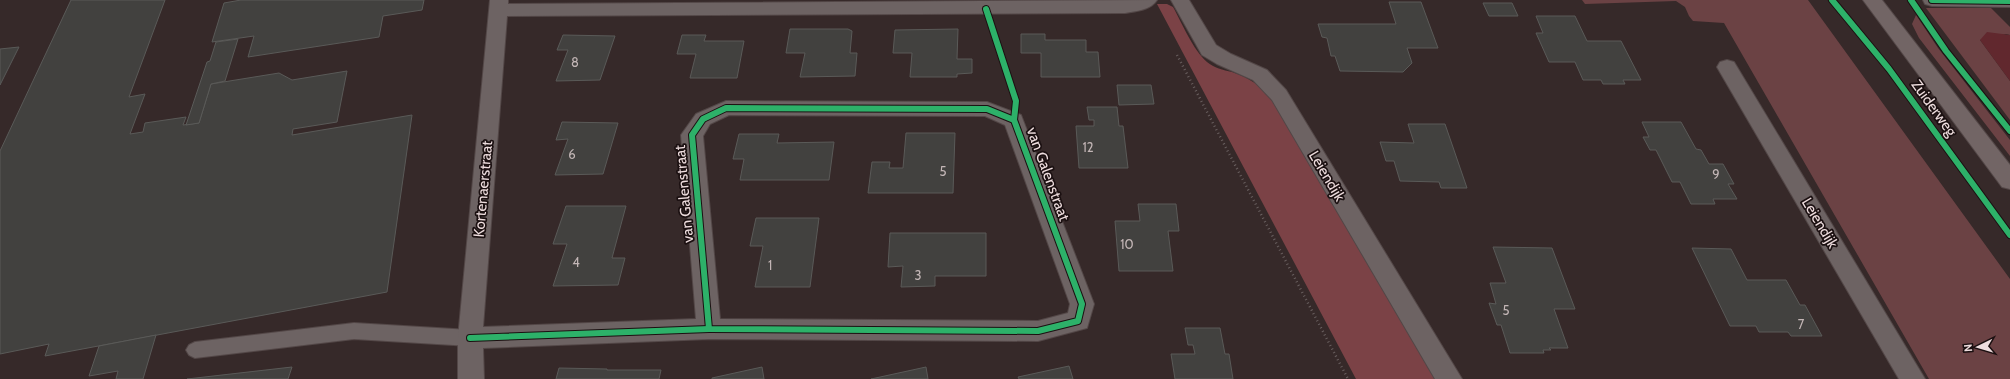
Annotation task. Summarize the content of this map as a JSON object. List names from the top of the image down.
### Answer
{
  "streets": {
    "street": [
      "Zuiderweg",
      "van Galenstraat",
      "Leiendijk",
      "Kortenaerstraat"
    ]
  },
  "crossings": [
    ["van Galenstraat", "Kortenaerstraat"]
  ],
  "house_numbers": [
    "8",
    "12",
    "6",
    "5",
    "9",
    "10",
    "4",
    "1",
    "3",
    "5",
    "7"
  ],
  "north": "left"
}
